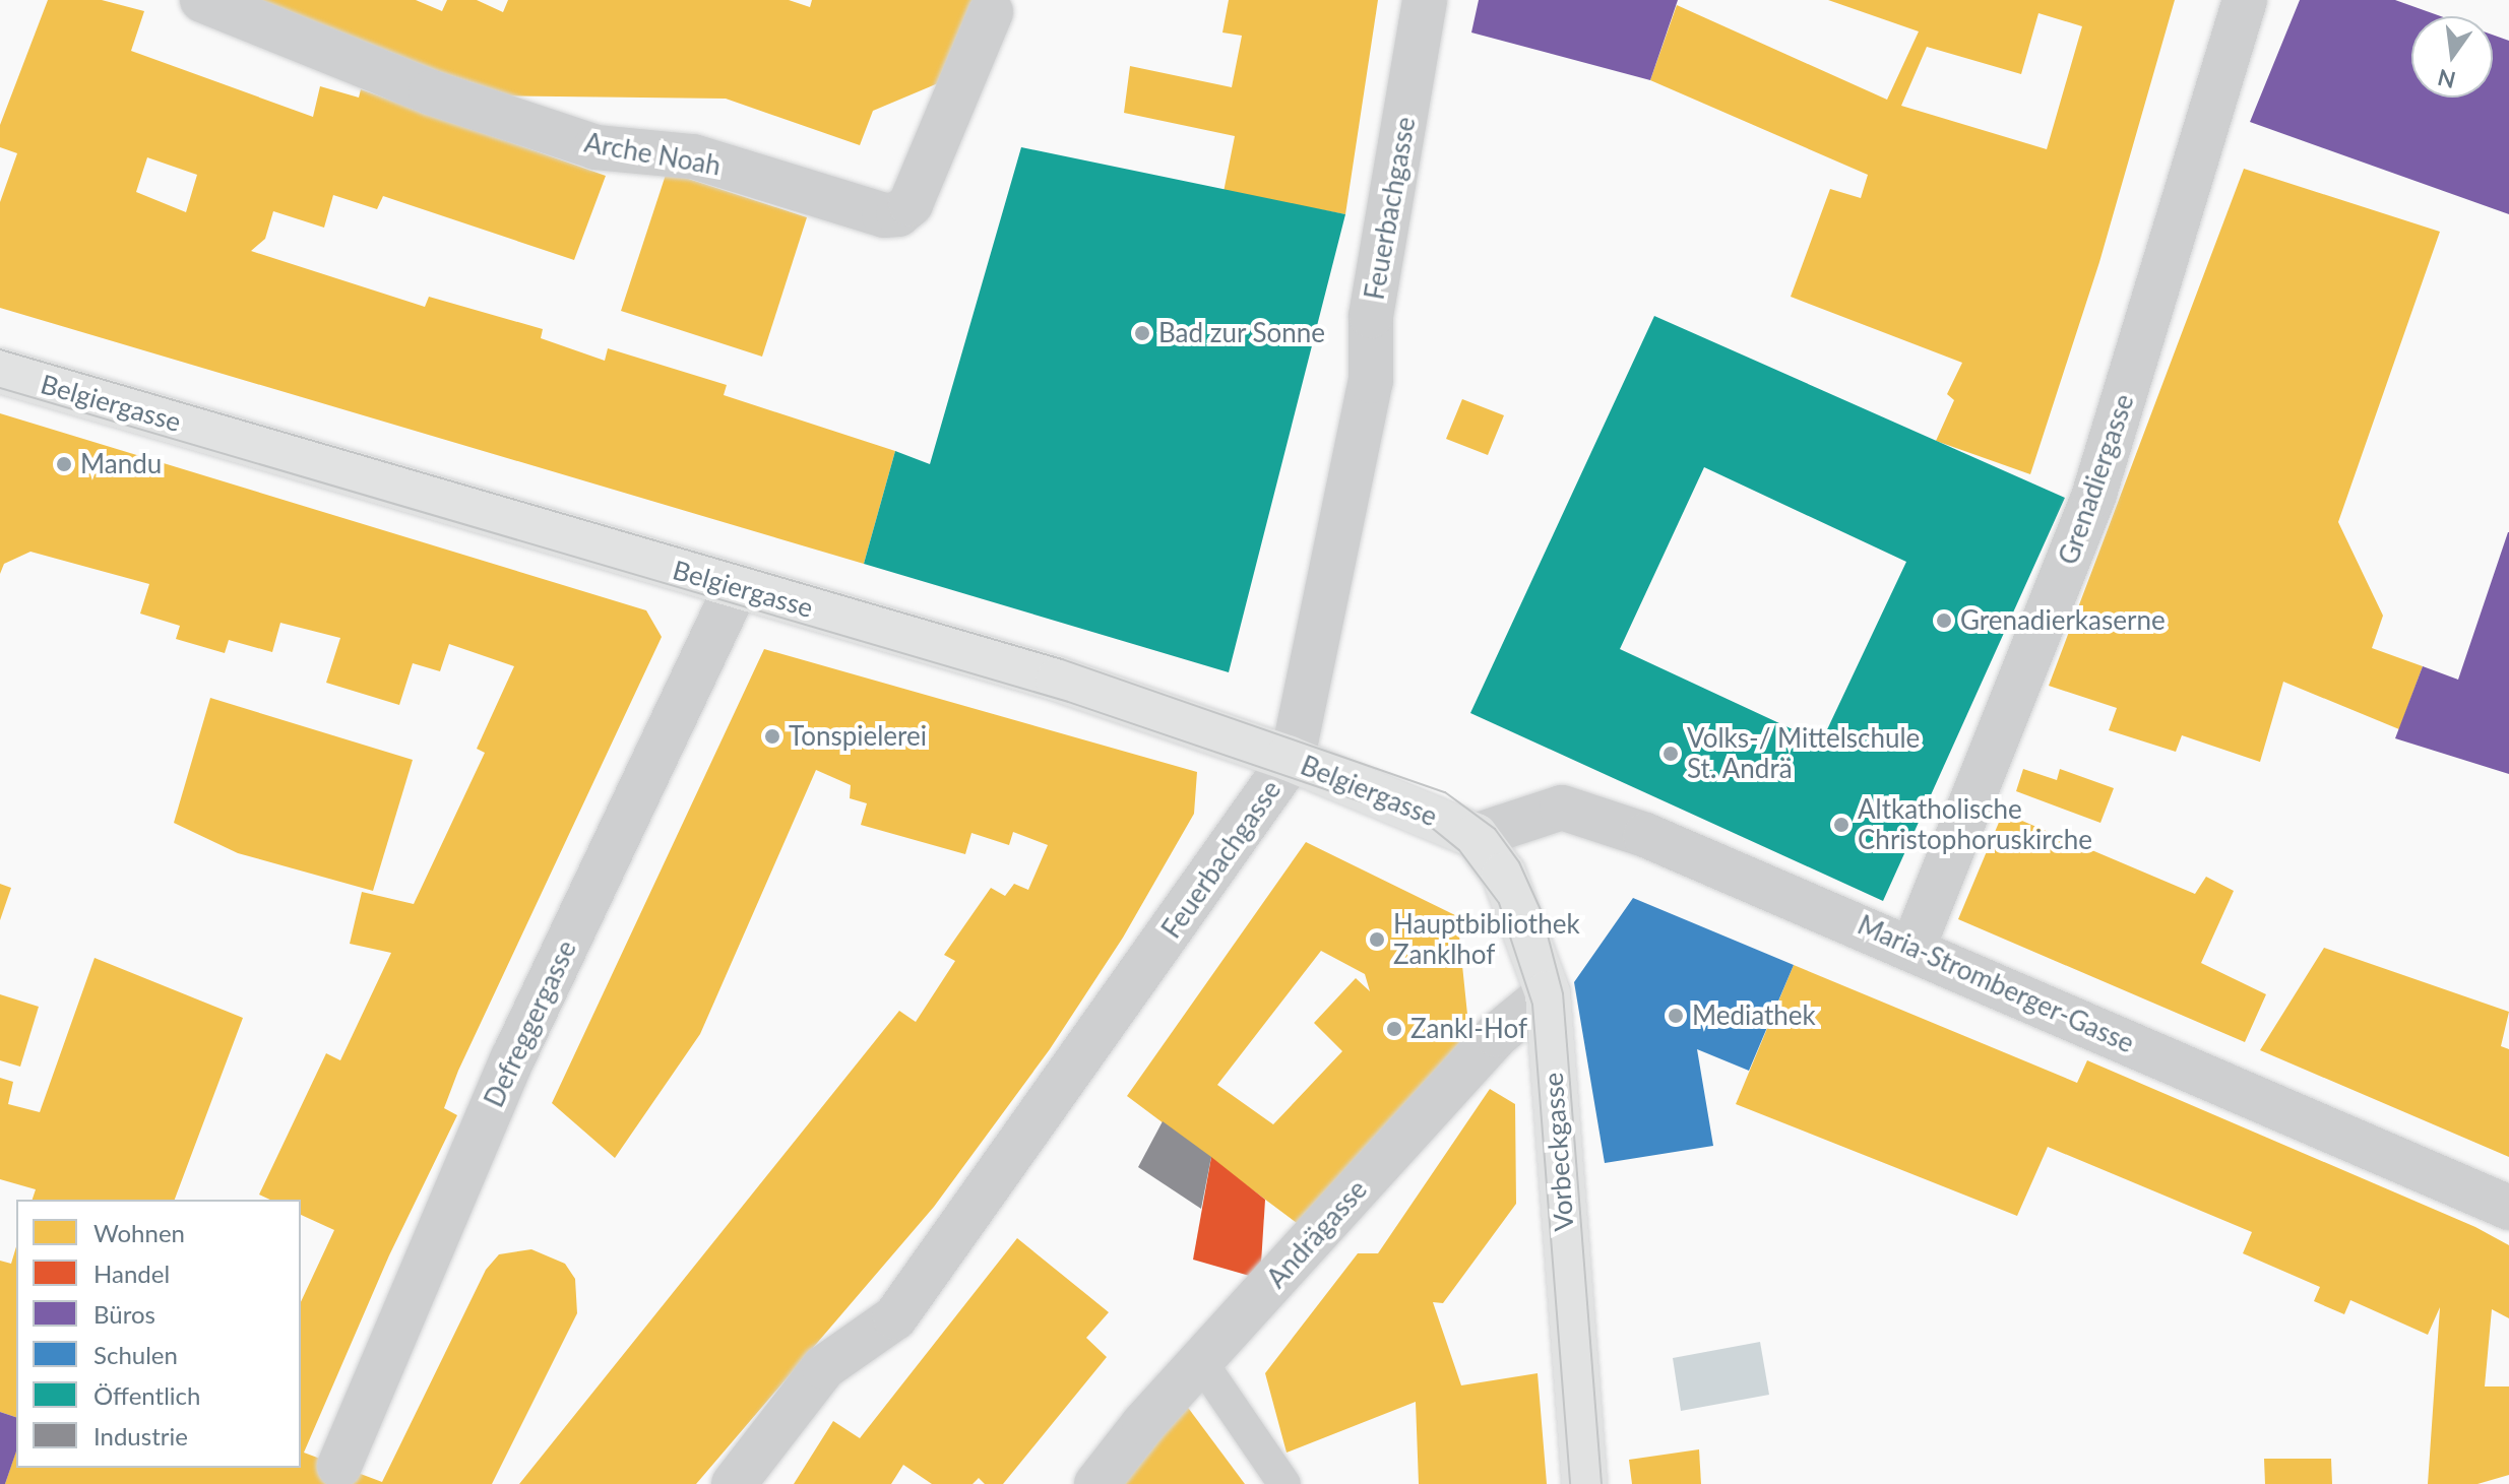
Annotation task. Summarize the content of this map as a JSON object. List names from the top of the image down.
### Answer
{
  "streets": {
    "main road": ["Belgiergasse", "Vorbeckgasse"],
    "street": [
      "Arche Noah",
      "Feuerbachgasse",
      "Grenadiergasse",
      "Maria-Stromberger-Gasse",
      "Defreggergasse",
      "Andrägasse"
    ]
  },
  "crossings": [
    ["Feuerbachgasse", "Belgiergasse"],
    ["Belgiergasse", "Maria-Stromberger-Gasse"],
    ["Belgiergasse", "Defreggergasse"],
    ["Belgiergasse", "Vorbeckgasse"],
    ["Grenadiergasse", "Maria-Stromberger-Gasse"],
    ["Maria-Stromberger-Gasse", "Vorbeckgasse"],
    ["Vorbeckgasse", "Andrägasse"]
  ],
  "places": [
    "Bad zur Sonne",
    "Mandu",
    "Grenadierkaserne",
    "Tonspielerei",
    "Volks-/ Mittelschule St. Andrä",
    "Altkatholische Christophoruskirche",
    "Hauptbibliothek Zanklhof",
    "Mediathek",
    "Zankl-Hof"
  ],
  "legend": [
    "Wohnen",
    "Handel",
    "Büros",
    "Schulen",
    "Öffentlich",
    "Industrie"
  ],
  "north": "bottom"
}
